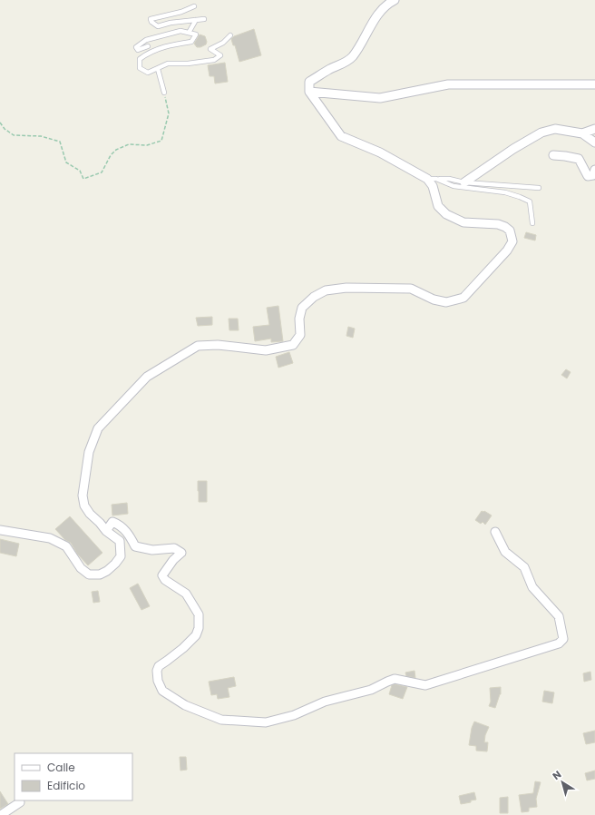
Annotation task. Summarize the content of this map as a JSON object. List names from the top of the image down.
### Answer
{
  "legend": ["Calle", "Edificio"],
  "north": "top left"
}
